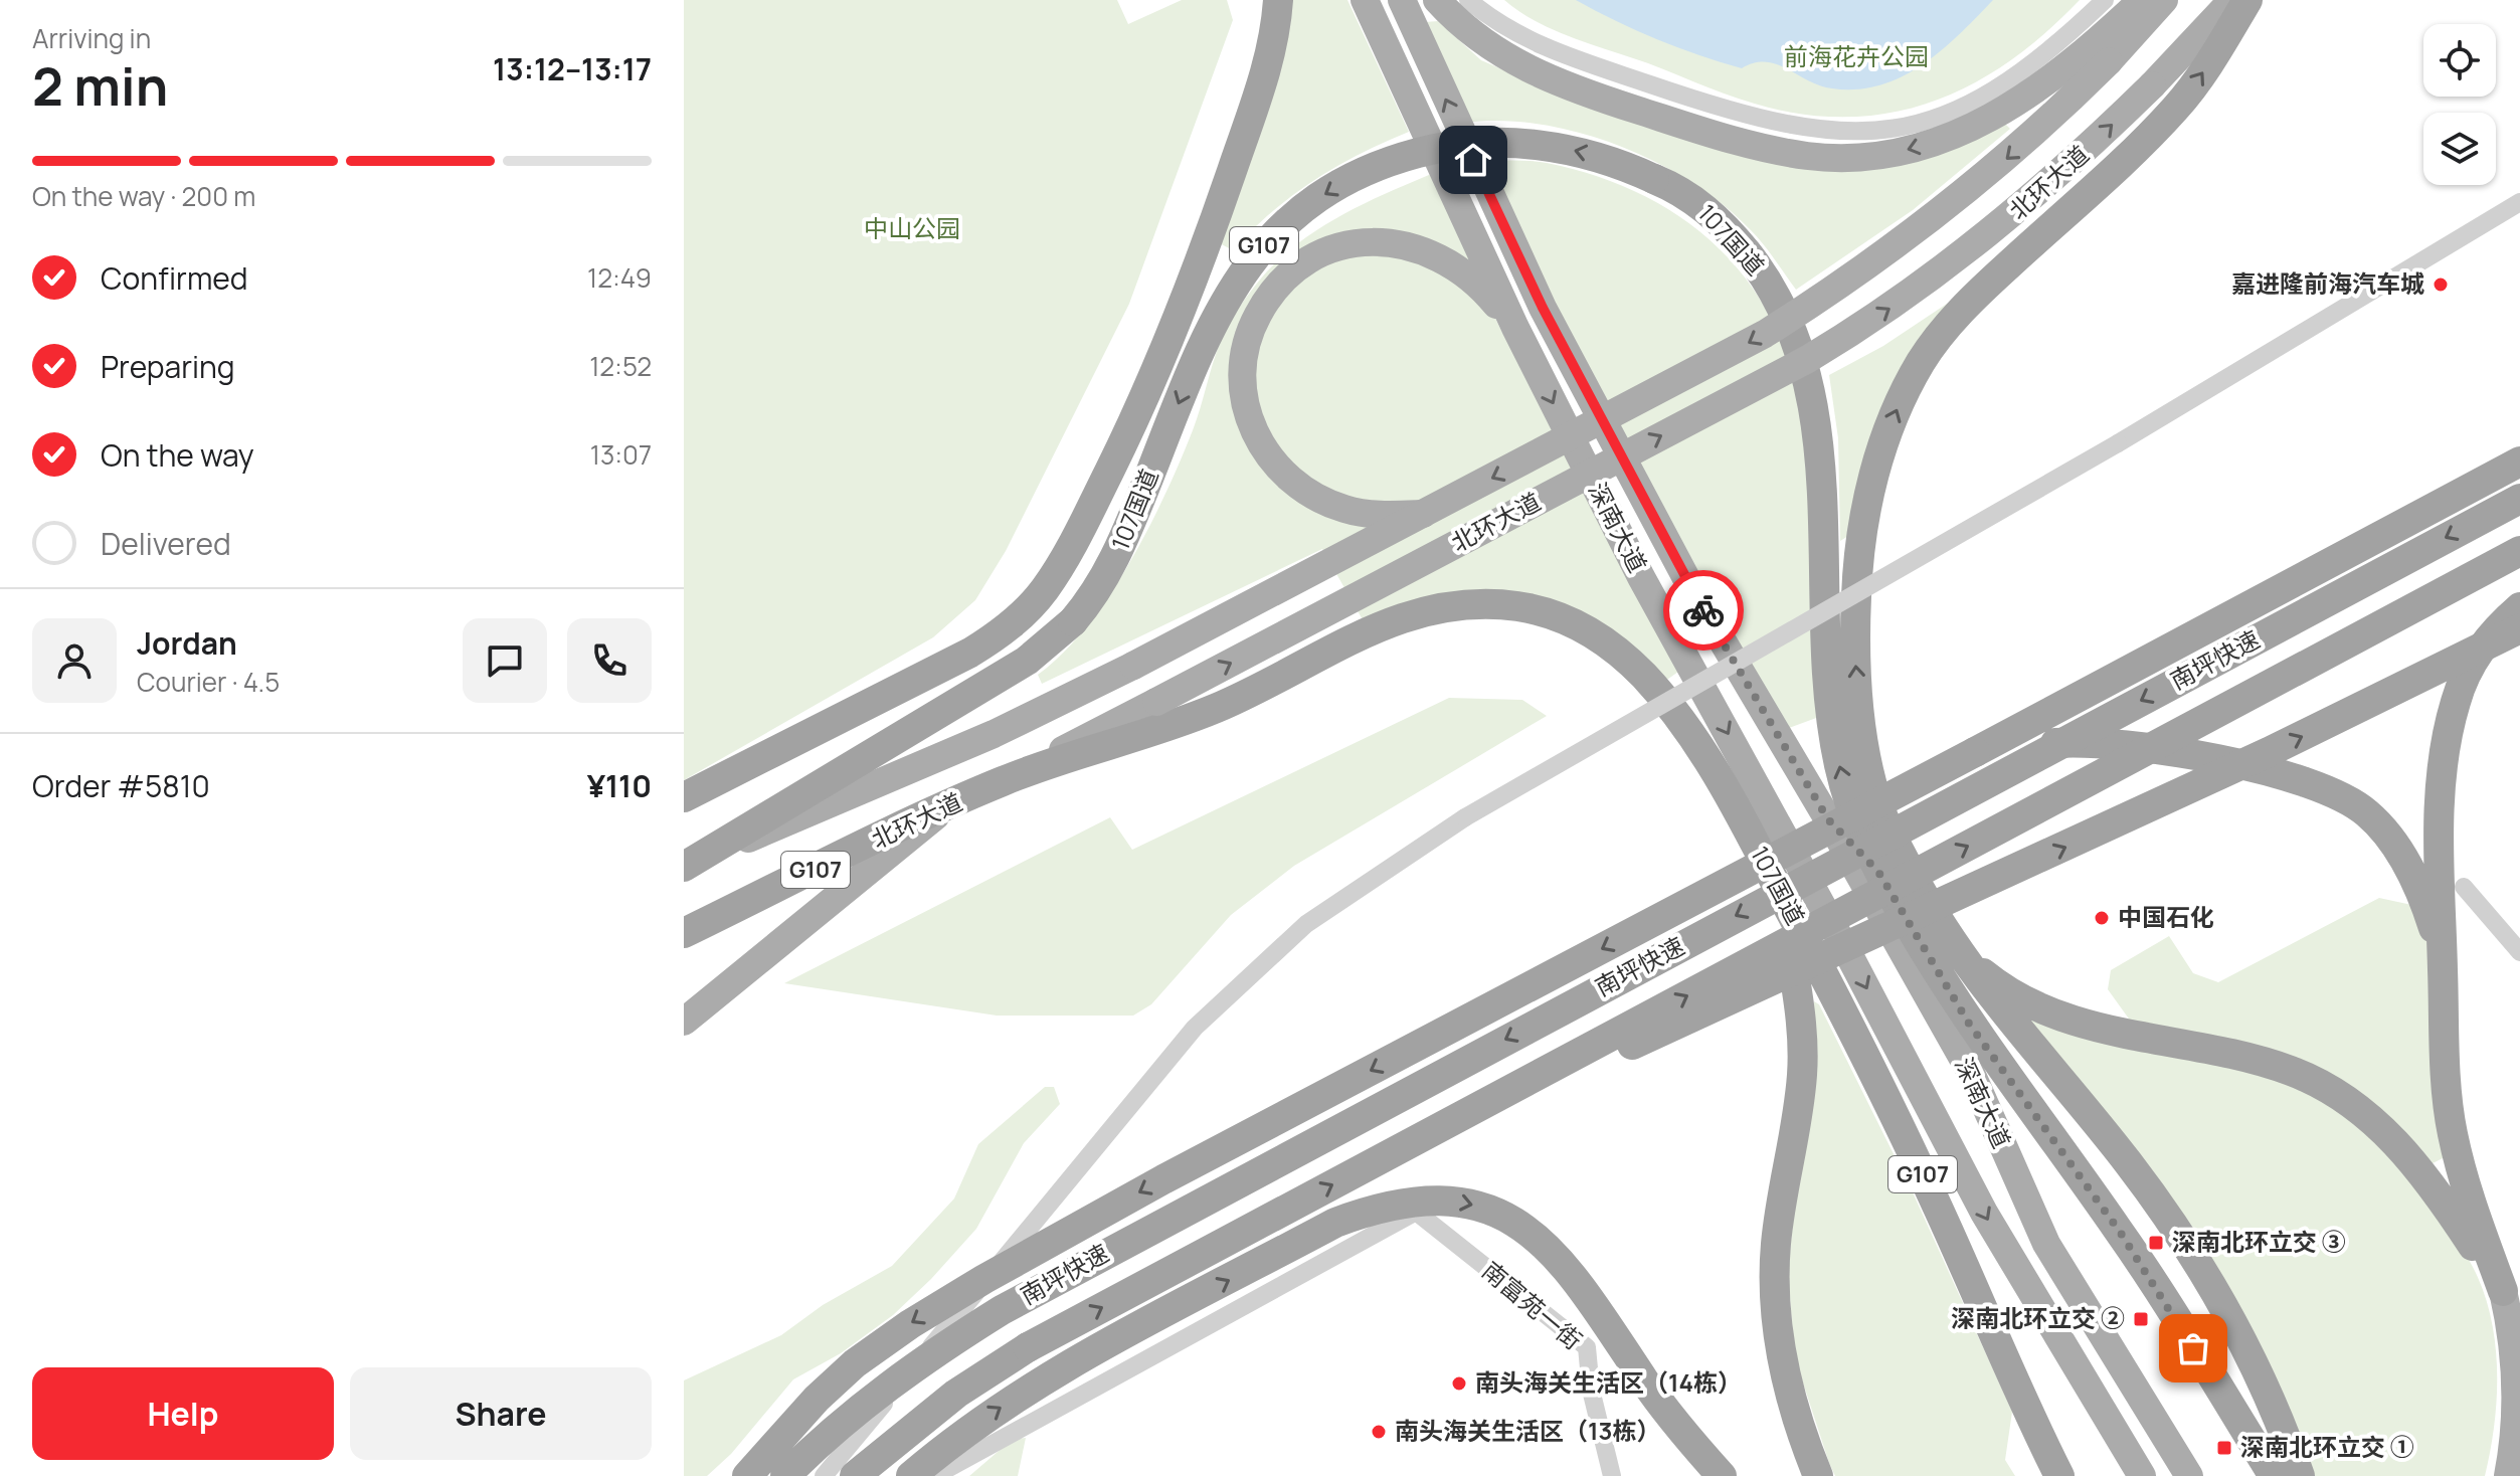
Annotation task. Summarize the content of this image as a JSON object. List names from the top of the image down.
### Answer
{
  "streets": {
    "highway": [
      "北环大道",
      "107国道",
      "G107",
      "南坪快速"
    ],
    "main road": ["深南大道"],
    "street": ["南富苑一街"]
  },
  "crossings": [
    ["北环大道", "107国道"]
  ],
  "parks": ["前海花卉公园", "中山公园"],
  "places": {
    "other": [
      "嘉进隆前海汽车城",
      "中国石化",
      "南头海关生活区（14栋）",
      "南头海关生活区（13栋）"
    ],
    "transit": ["深南北环立交 ③", "深南北环立交 ②", "深南北环立交 ①"]
  },
  "page": {
    "heading": ["2 min", "Arriving in", "13:12–13:17"],
    "panel": [
      "Jordan",
      "Courier · 4.5",
      "Order #5810",
      "¥110"
    ],
    "bar": "On the way · 200 m",
    "list": [
      ["Confirmed", "12:49"],
      ["Preparing", "12:52"],
      ["On the way", "13:07"],
      "Delivered"
    ],
    "buttons": ["Help", "Share"]
  }
}
